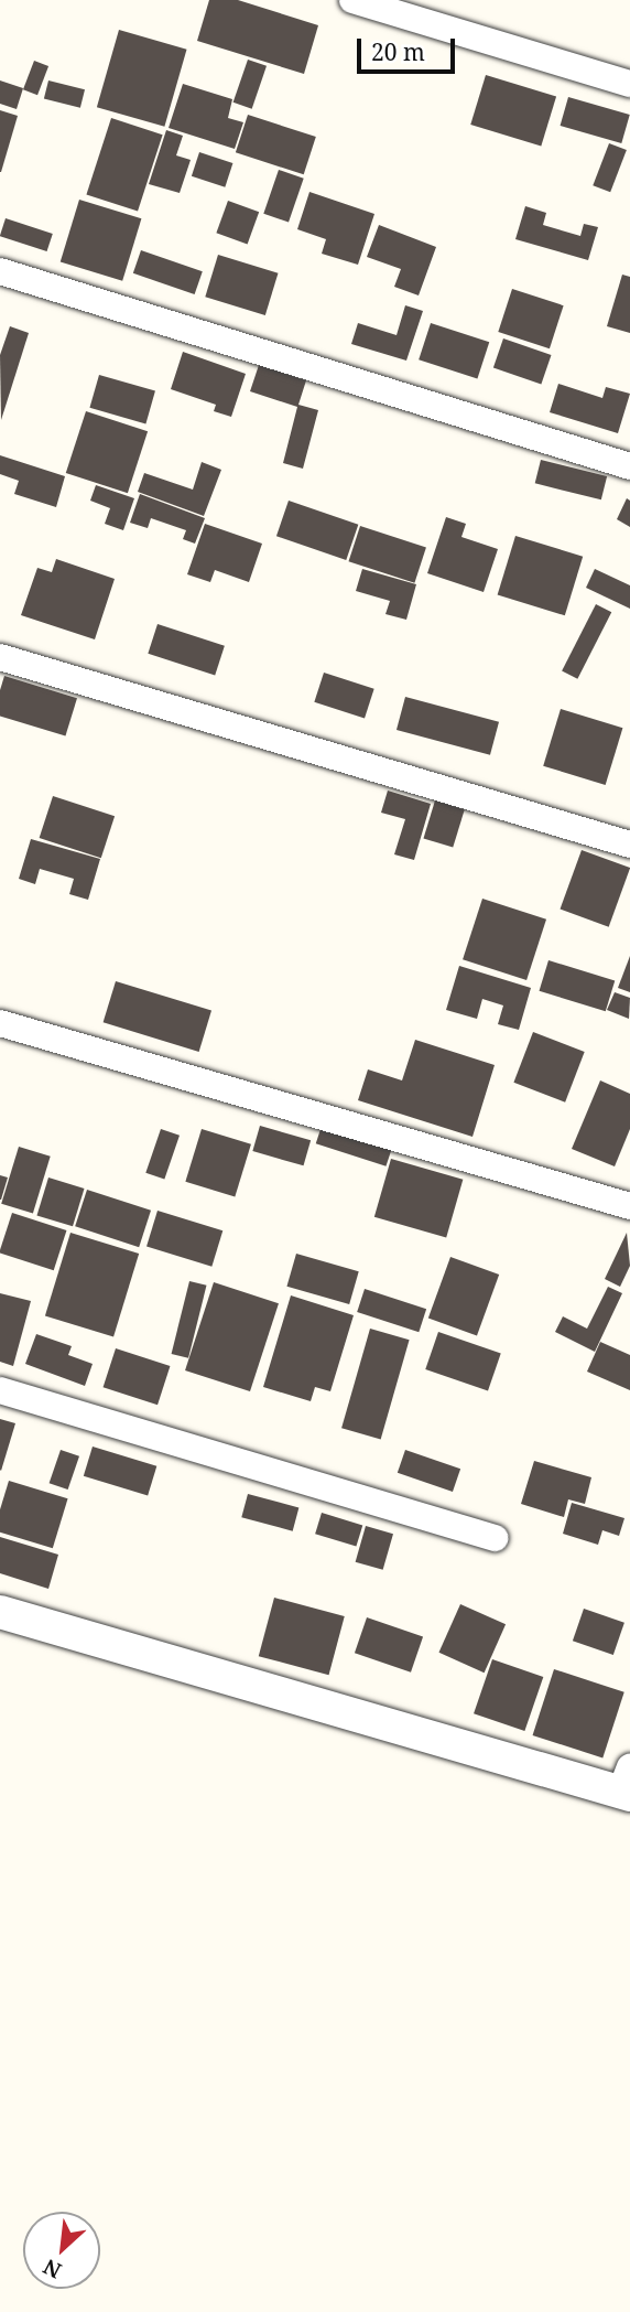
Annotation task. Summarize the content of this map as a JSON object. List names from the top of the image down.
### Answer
{
  "scale_bar": "20 m",
  "north": "bottom left"
}
